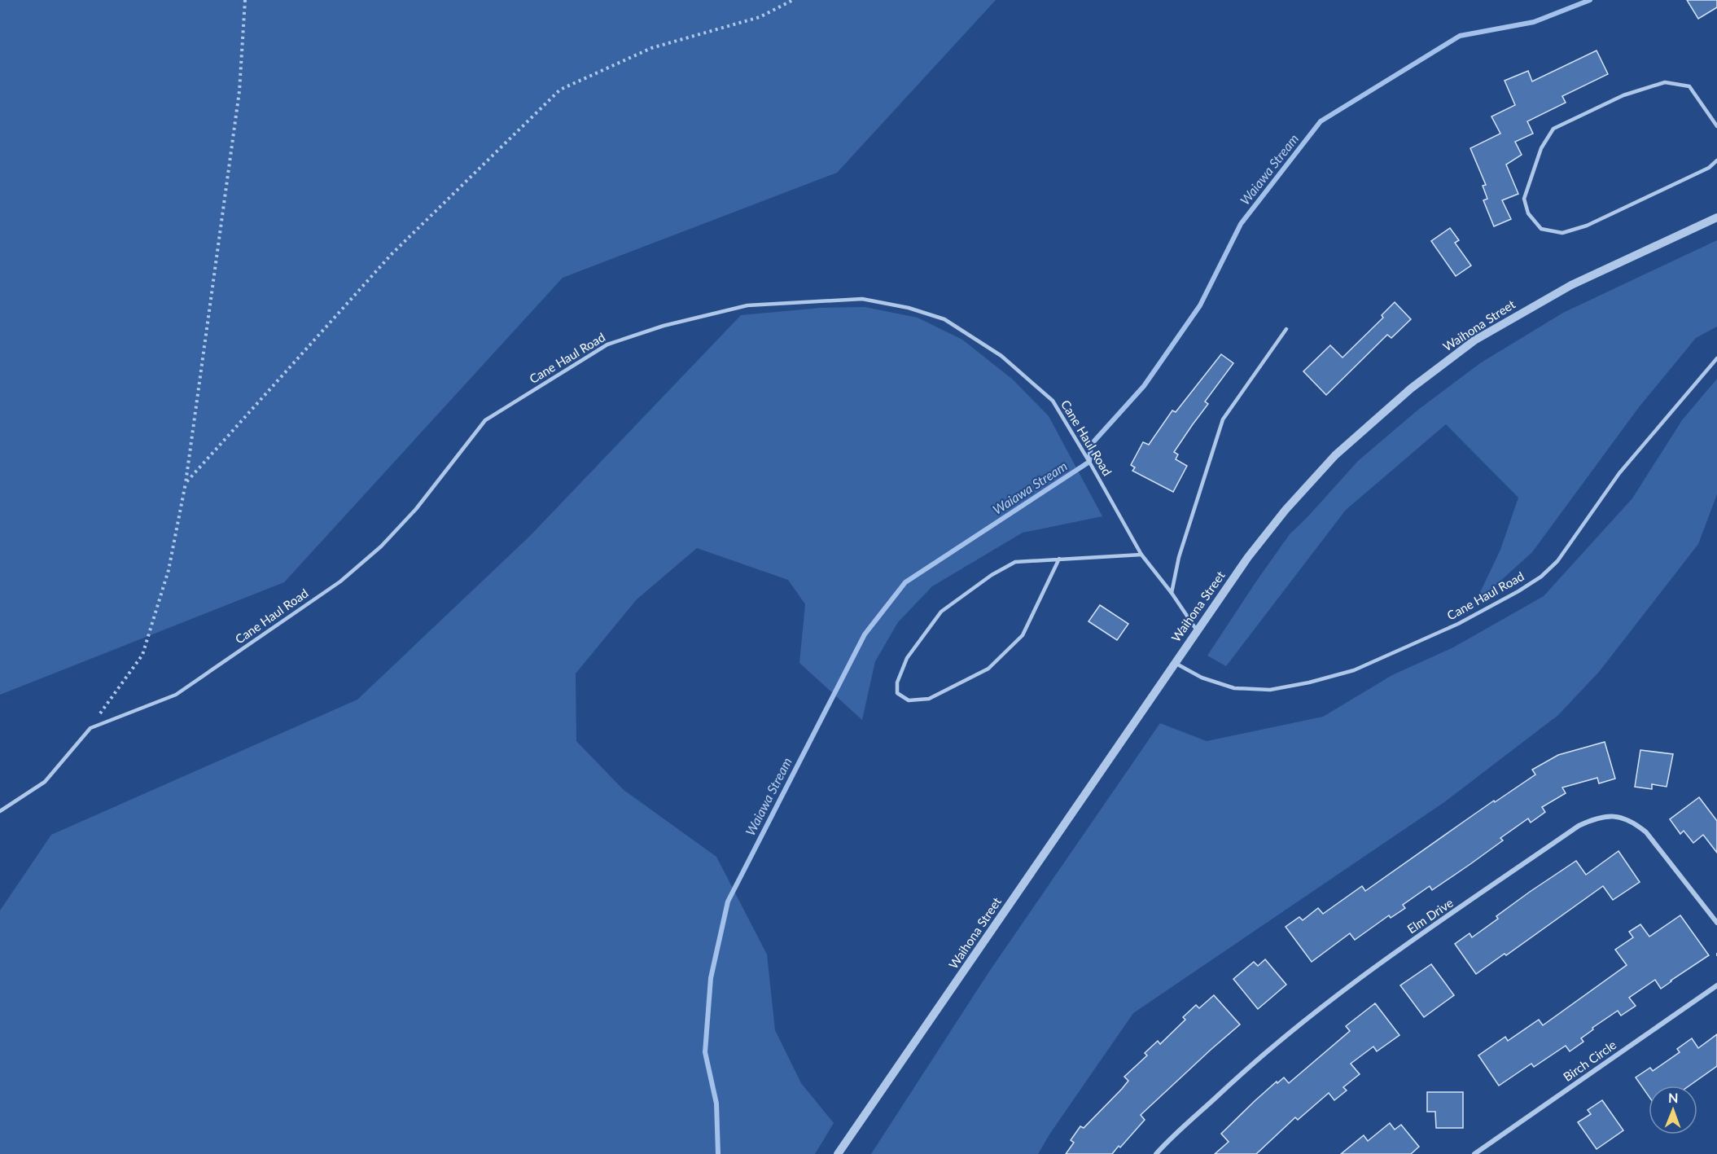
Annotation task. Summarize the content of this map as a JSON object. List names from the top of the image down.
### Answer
{
  "streets": {
    "street": ["Waihona Street", "Elm Drive", "Birch Circle"],
    "lane": ["Cane Haul Road"]
  },
  "crossings": [
    ["Waihona Street", "Cane Haul Road"]
  ],
  "water": ["Waiawa Stream"],
  "north": "top"
}
